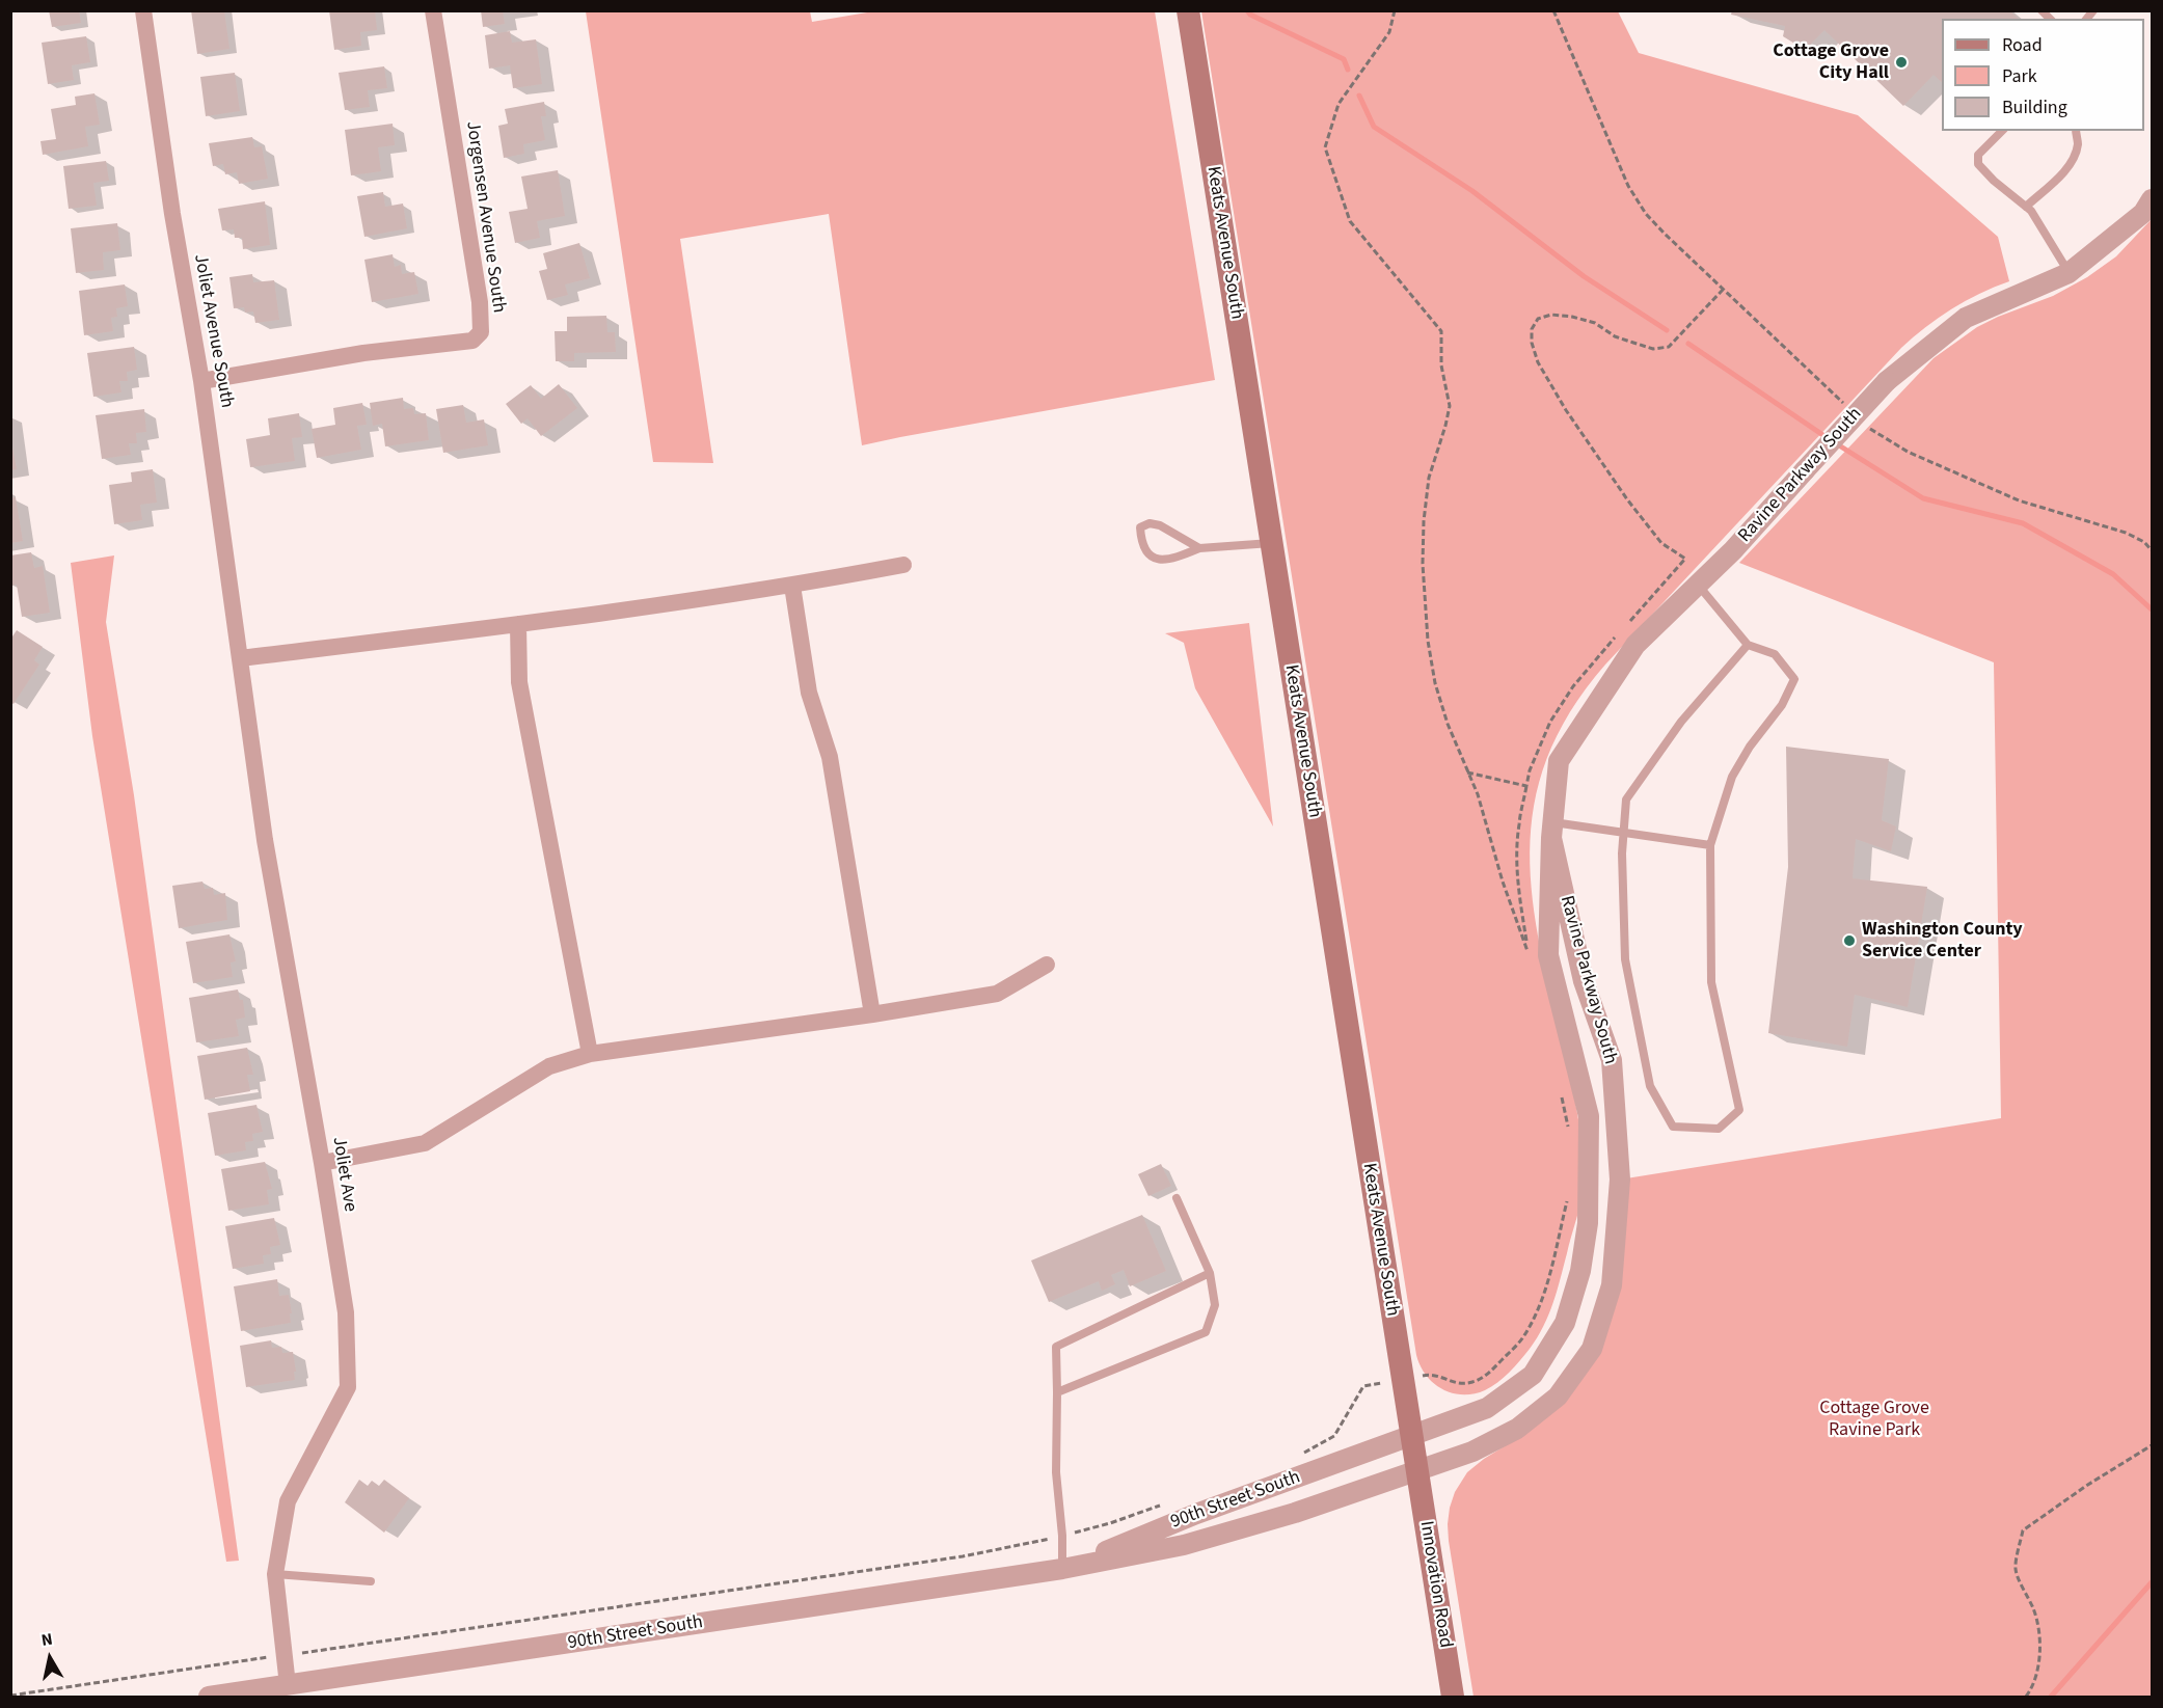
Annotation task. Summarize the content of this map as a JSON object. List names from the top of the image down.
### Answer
{
  "streets": {
    "main road": ["Keats Avenue South", "Innovation Road"],
    "street": [
      "Jorgensen Avenue South",
      "Joliet Avenue South",
      "Ravine Parkway South",
      "Joliet Ave",
      "90th Street South"
    ]
  },
  "crossings": [
    ["Jorgensen Avenue South", "Joliet Avenue South"],
    ["Keats Avenue South", "Ravine Parkway South"],
    ["Keats Avenue South", "90th Street South"],
    ["Keats Avenue South", "Innovation Road"],
    ["Joliet Avenue South", "Joliet Ave"],
    ["Ravine Parkway South", "90th Street South"],
    ["Ravine Parkway South", "Innovation Road"],
    ["Joliet Ave", "90th Street South"],
    ["90th Street South", "Innovation Road"]
  ],
  "parks": ["Cottage Grove Ravine Park"],
  "places": ["Cottage Grove City Hall", "Washington County Service Center"],
  "legend": ["Road", "Park", "Building"],
  "north": "top"
}
